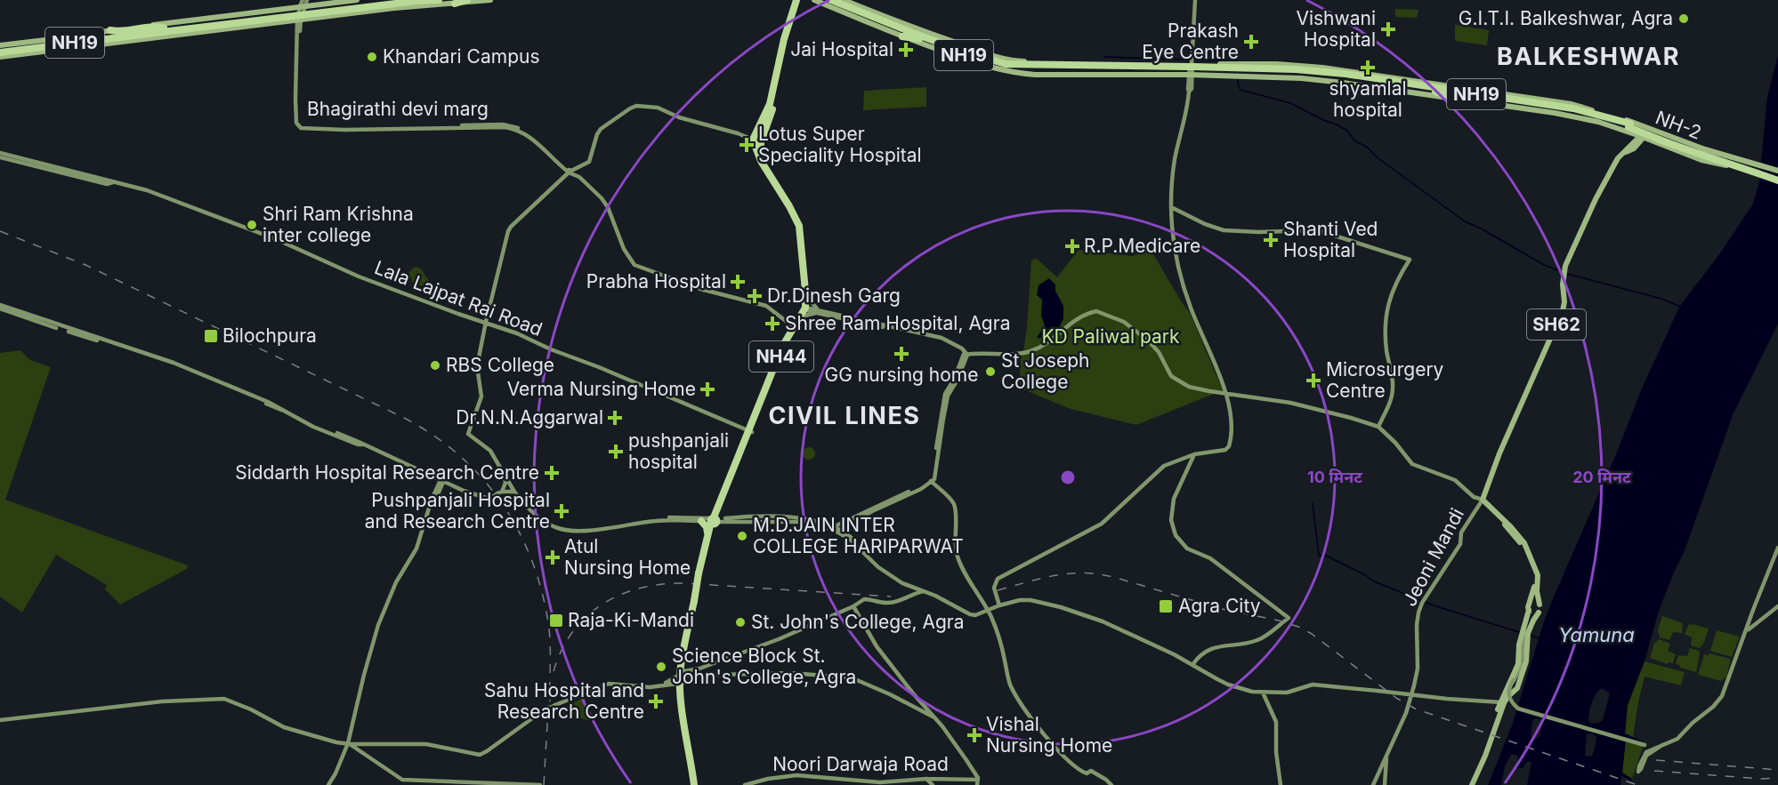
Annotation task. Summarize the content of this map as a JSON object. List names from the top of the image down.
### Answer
{
  "streets": {
    "highway": ["NH19", "NH-2", "NH44"],
    "main road": ["SH62"],
    "street": [
      "Bhagirathi devi marg",
      "Lala Lajpat Rai Road",
      "Jeoni Mandi",
      "Noori Darwaja Road"
    ]
  },
  "crossings": [
    ["NH19", "NH-2"],
    ["Lala Lajpat Rai Road", "NH44"],
    ["SH62", "Jeoni Mandi"]
  ],
  "districts": ["BALKESHWAR", "CIVIL LINES"],
  "water": ["Yamuna"],
  "parks": ["KD Paliwal park"],
  "places": {
    "other": [
      "G.I.T.I. Balkeshwar, Agra",
      "Khandari Campus",
      "Shri Ram Krishna inter college",
      "RBS College",
      "St Joseph College",
      "M.D.JAIN INTER COLLEGE HARIPARWAT",
      "St. John's College, Agra",
      "Science Block St. John's College, Agra"
    ],
    "health": [
      "Vishwani Hospital",
      "Prakash Eye Centre",
      "Jai Hospital",
      "shyamlal hospital",
      "Lotus Super Speciality Hospital",
      "Shanti Ved Hospital",
      "R.P.Medicare",
      "Prabha Hospital",
      "Dr.Dinesh Garg",
      "Shree Ram Hospital, Agra",
      "GG nursing home",
      "Microsurgery Centre",
      "Verma Nursing Home",
      "Dr.N.N.Aggarwal",
      "pushpanjali hospital",
      "Siddarth Hospital Research Centre",
      "Pushpanjali Hospital and Research Centre",
      "Atul Nursing Home",
      "Sahu Hospital and Research Centre",
      "Vishal Nursing Home"
    ],
    "transit": ["Bilochpura", "Agra City", "Raja-Ki-Mandi"]
  },
  "rings": ["10 मिनट", "20 मिनट"]
}
